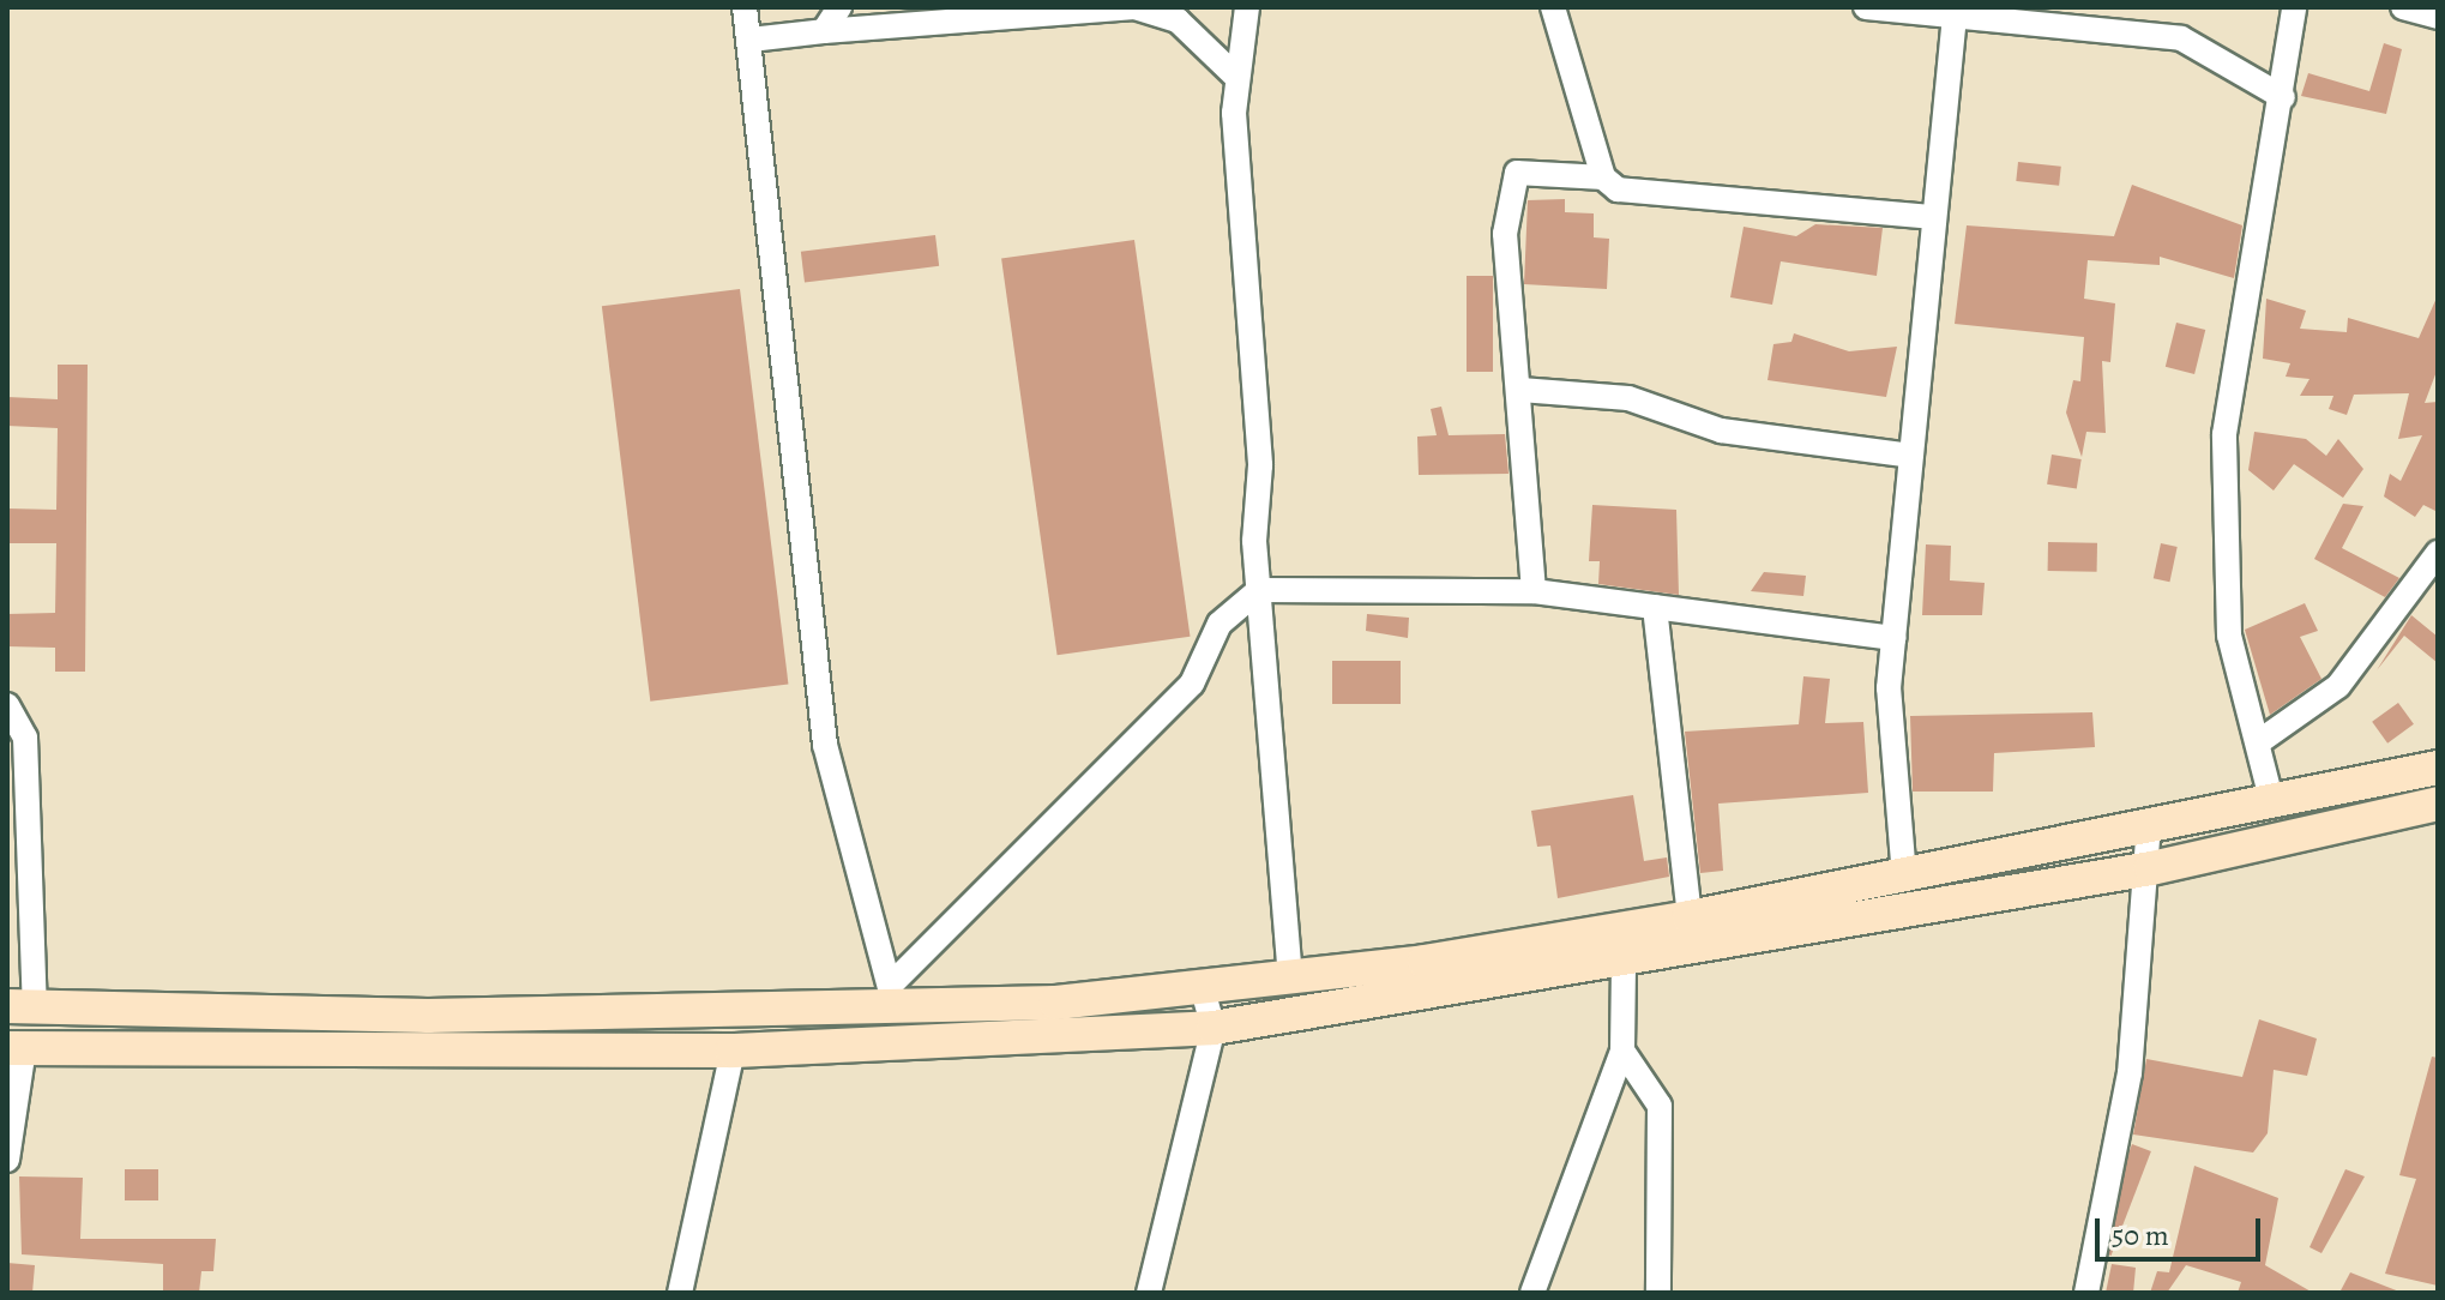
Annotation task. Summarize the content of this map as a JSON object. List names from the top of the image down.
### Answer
{
  "scale_bar": "50 m"
}
